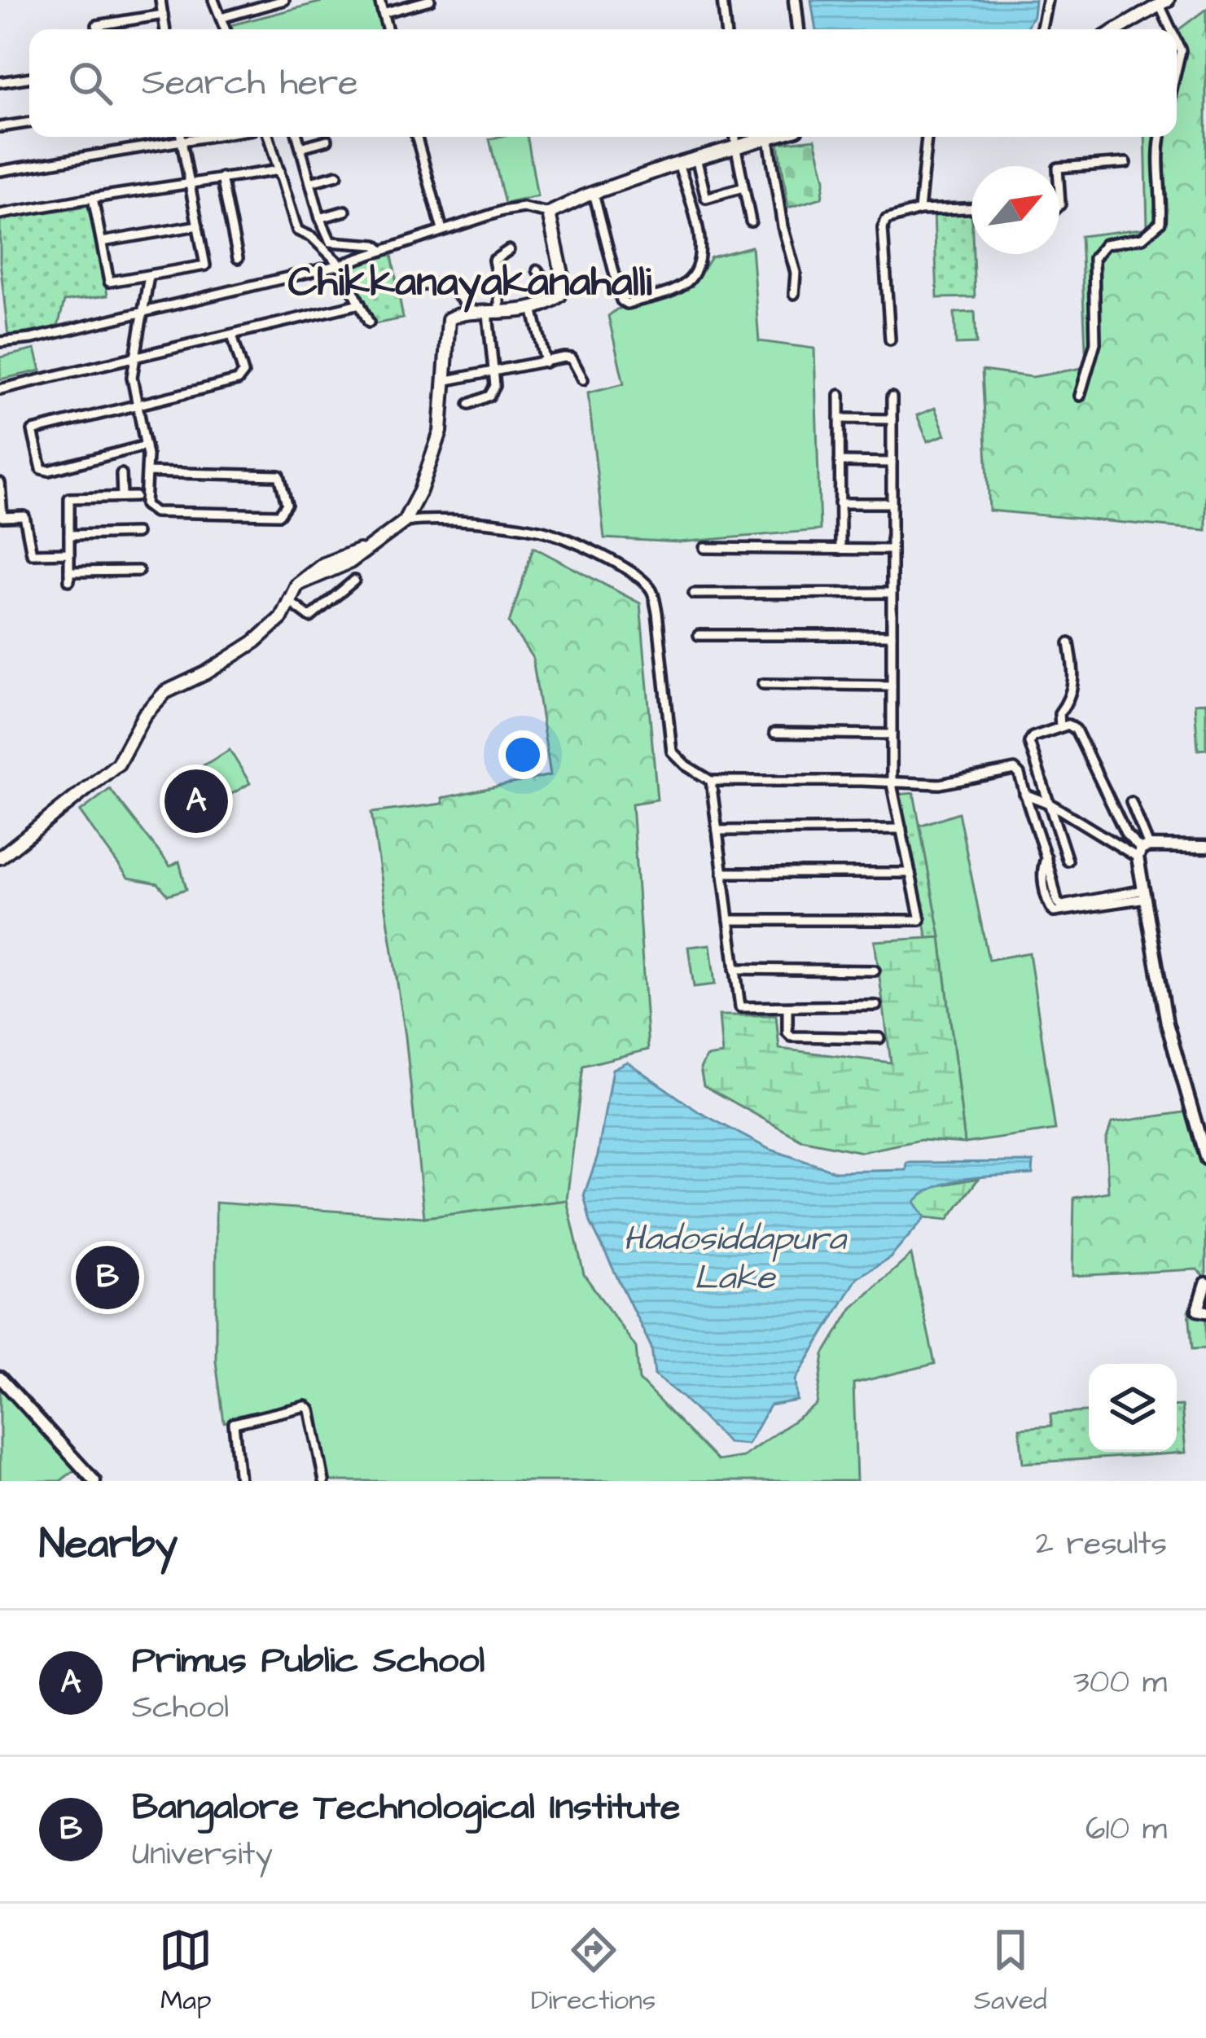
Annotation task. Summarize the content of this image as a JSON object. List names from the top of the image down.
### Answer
{
  "districts": ["Chikkanayakanahalli"],
  "water": ["Hadosiddapura Lake"],
  "north": "top right",
  "page": {
    "search": "Search here",
    "pins": ["A", "B"],
    "heading": ["Nearby", "2 results"],
    "list": [
      {
        "mark": "A",
        "name": "Primus Public School",
        "note": "School",
        "value": "300 m"
      },
      {
        "mark": "B",
        "name": "Bangalore Technological Institute",
        "note": "University",
        "value": "610 m"
      }
    ],
    "nav": ["Map", "Directions", "Saved"]
  }
}
